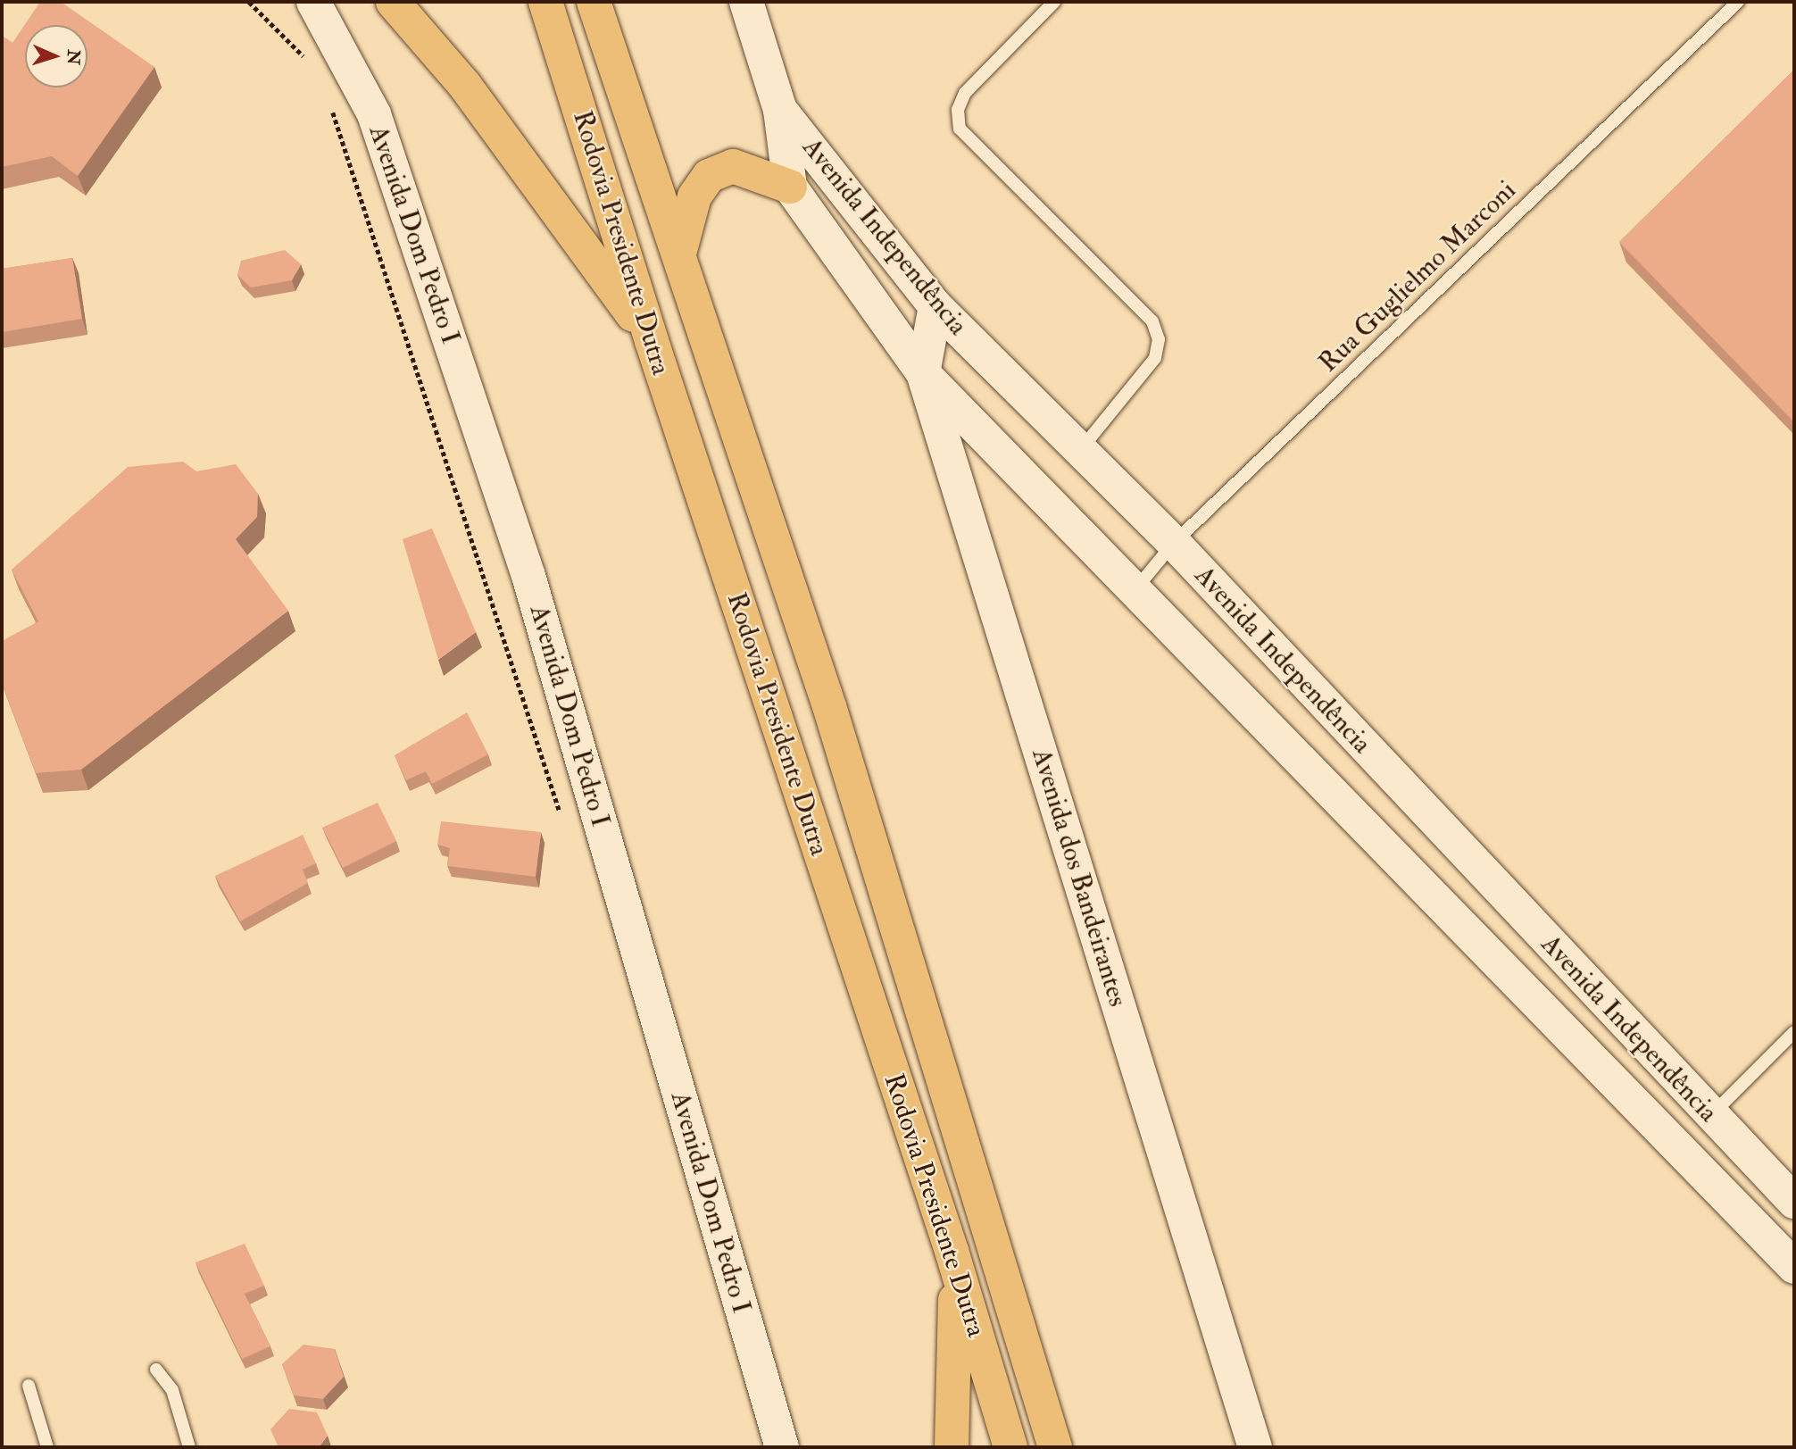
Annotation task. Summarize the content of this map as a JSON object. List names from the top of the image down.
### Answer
{
  "streets": {
    "highway": ["Rodovia Presidente Dutra"],
    "main road": ["Avenida Dom Pedro I", "Avenida Independência", "Avenida dos Bandeirantes"],
    "lane": ["Rua Guglielmo Marconi"]
  },
  "crossings": [
    ["Avenida Independência", "Rua Guglielmo Marconi"],
    ["Avenida Independência", "Avenida dos Bandeirantes"]
  ],
  "north": "right"
}
